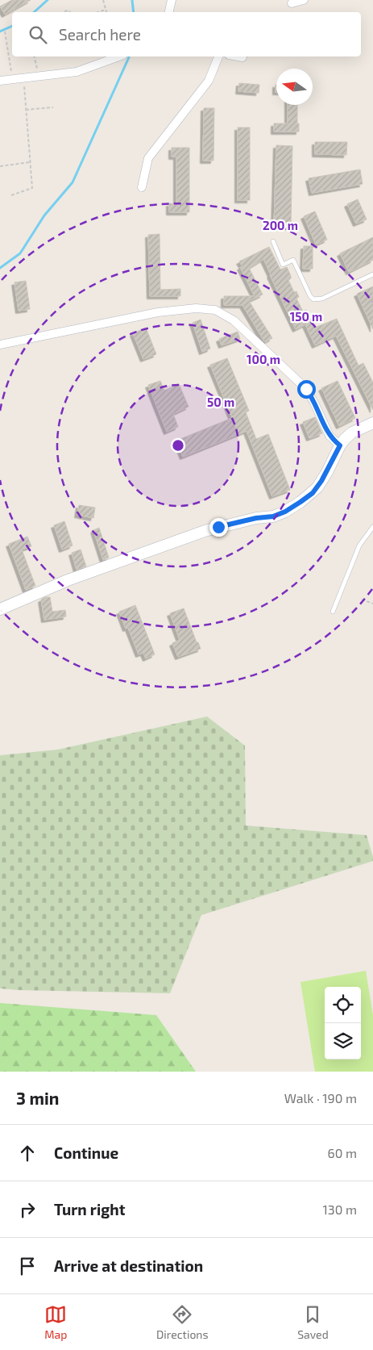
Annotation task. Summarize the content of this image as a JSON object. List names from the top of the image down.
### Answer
{
  "north": "left",
  "page": {
    "search": "Search here",
    "heading": ["3 min", "Walk · 190 m"],
    "list": [
      ["Continue", "60 m"],
      ["Turn right", "130 m"],
      "Arrive at destination"
    ],
    "nav": ["Map", "Directions", "Saved"]
  },
  "rings": [
    "200 m",
    "150 m",
    "100 m",
    "50 m"
  ]
}
